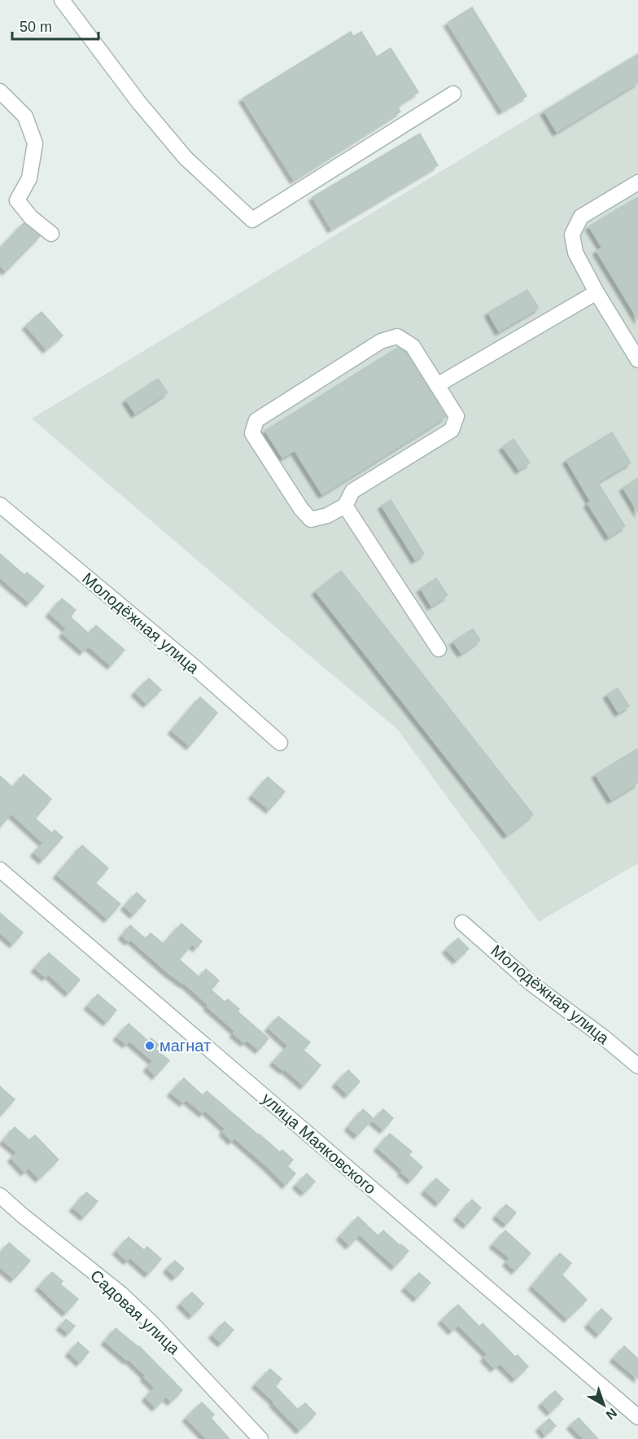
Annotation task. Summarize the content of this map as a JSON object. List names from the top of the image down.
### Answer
{
  "streets": {
    "street": ["Молодёжная улица", "улица Маяковского", "Садовая улица"]
  },
  "places": ["магнат"],
  "scale_bar": "50 m",
  "north": "bottom right"
}
